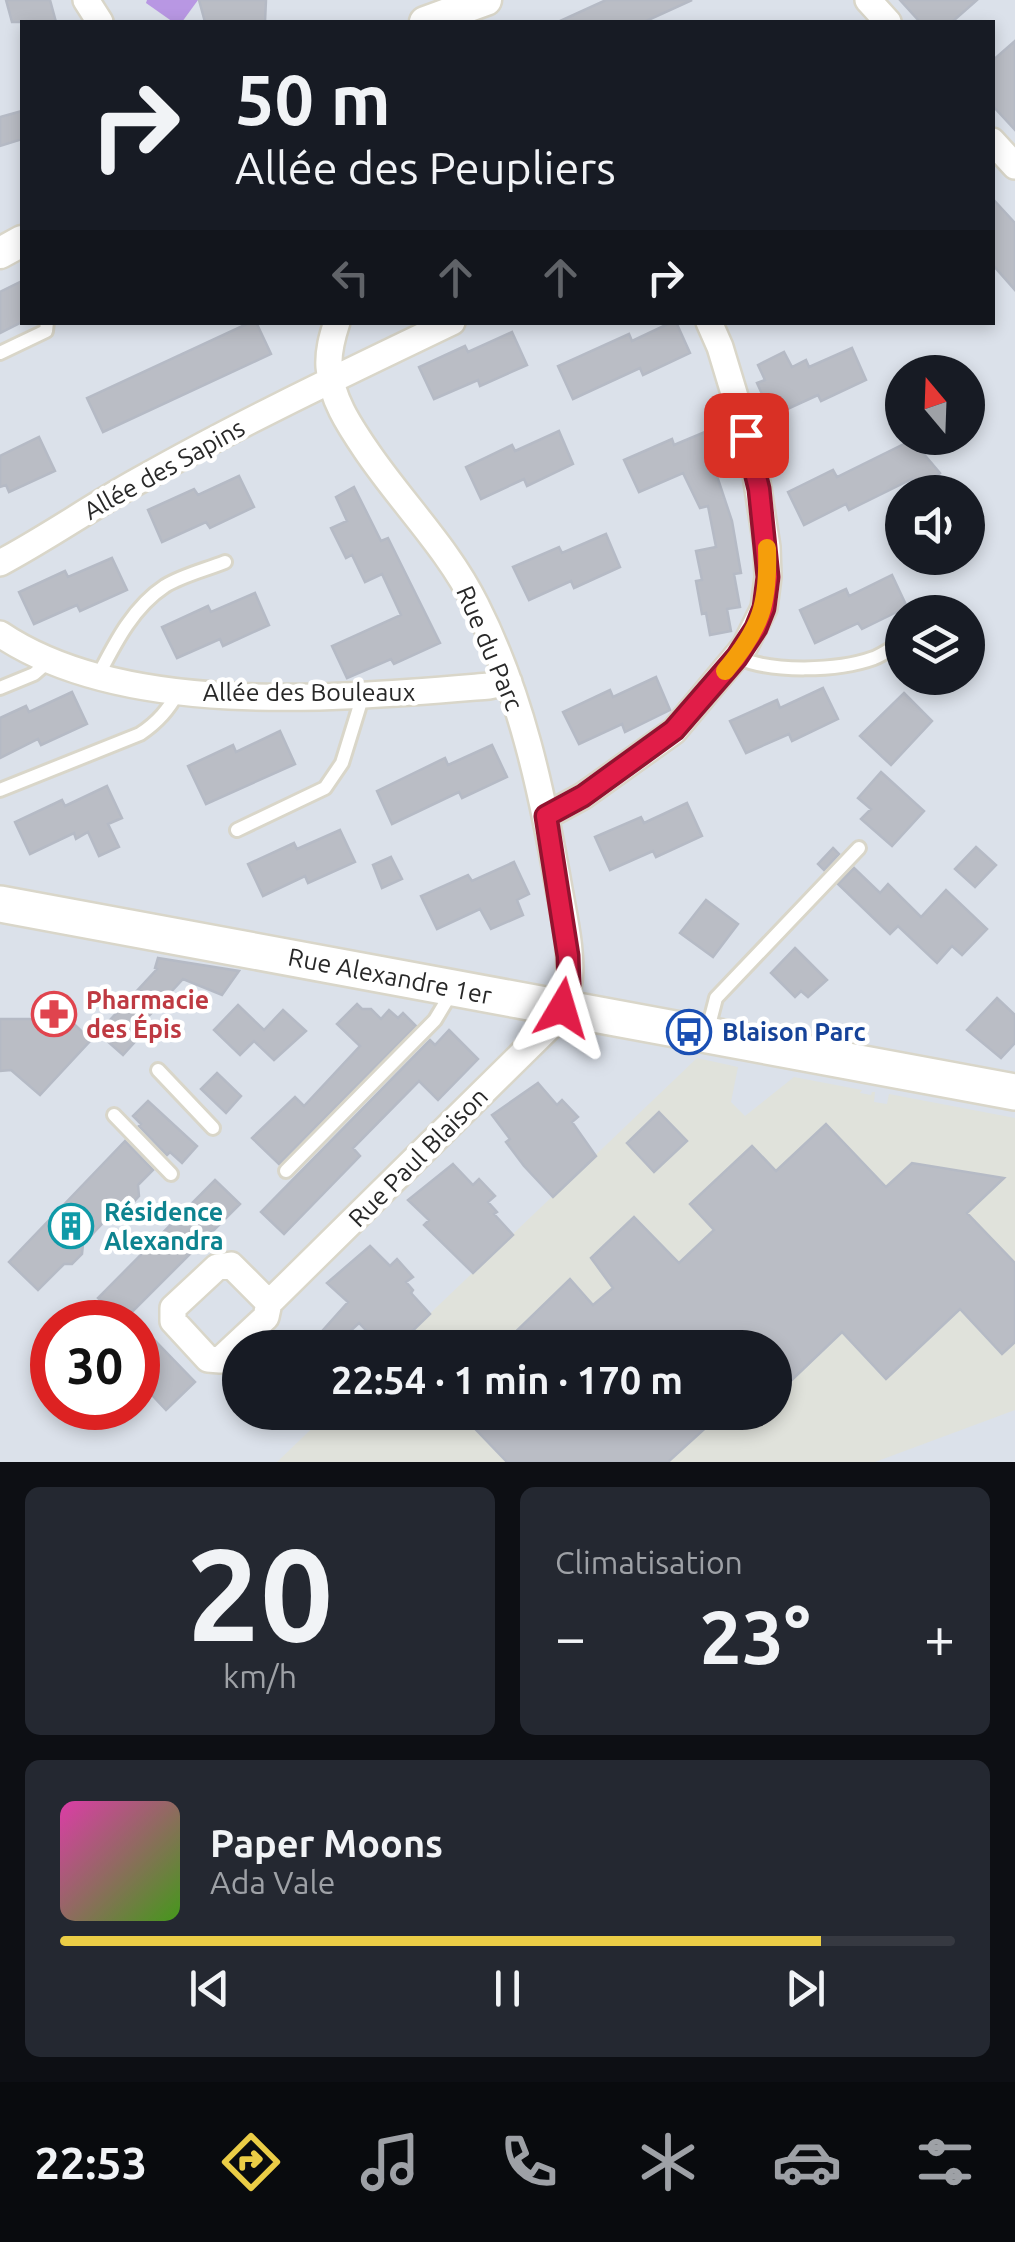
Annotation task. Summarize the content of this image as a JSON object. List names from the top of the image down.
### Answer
{
  "streets": {
    "main road": ["Rue Alexandre 1er"],
    "street": [
      "Allée des Sapins",
      "Rue du Parc",
      "Allée des Bouleaux",
      "Rue Paul Blaison"
    ]
  },
  "crossings": [
    ["Allée des Sapins", "Rue du Parc"],
    ["Rue du Parc", "Allée des Bouleaux"],
    ["Rue du Parc", "Rue Alexandre 1er"],
    ["Rue du Parc", "Rue Paul Blaison"],
    ["Rue Alexandre 1er", "Rue Paul Blaison"]
  ],
  "places": {
    "pharmacy": ["Pharmacie des Épis"],
    "bus stop": ["Blaison Parc"],
    "building": ["Résidence Alexandra"]
  },
  "north": "top",
  "page": {
    "turn": ["50 m", "Allée des Peupliers"],
    "limit": "30",
    "trip": "22:54 · 1 min · 170 m",
    "tile": [
      ["20", "km/h"],
      "Climatisation"
    ],
    "heat": ["−", "23°", "+"],
    "song": ["Paper Moons", "Ada Vale"],
    "tabs": "22:53"
  }
}
